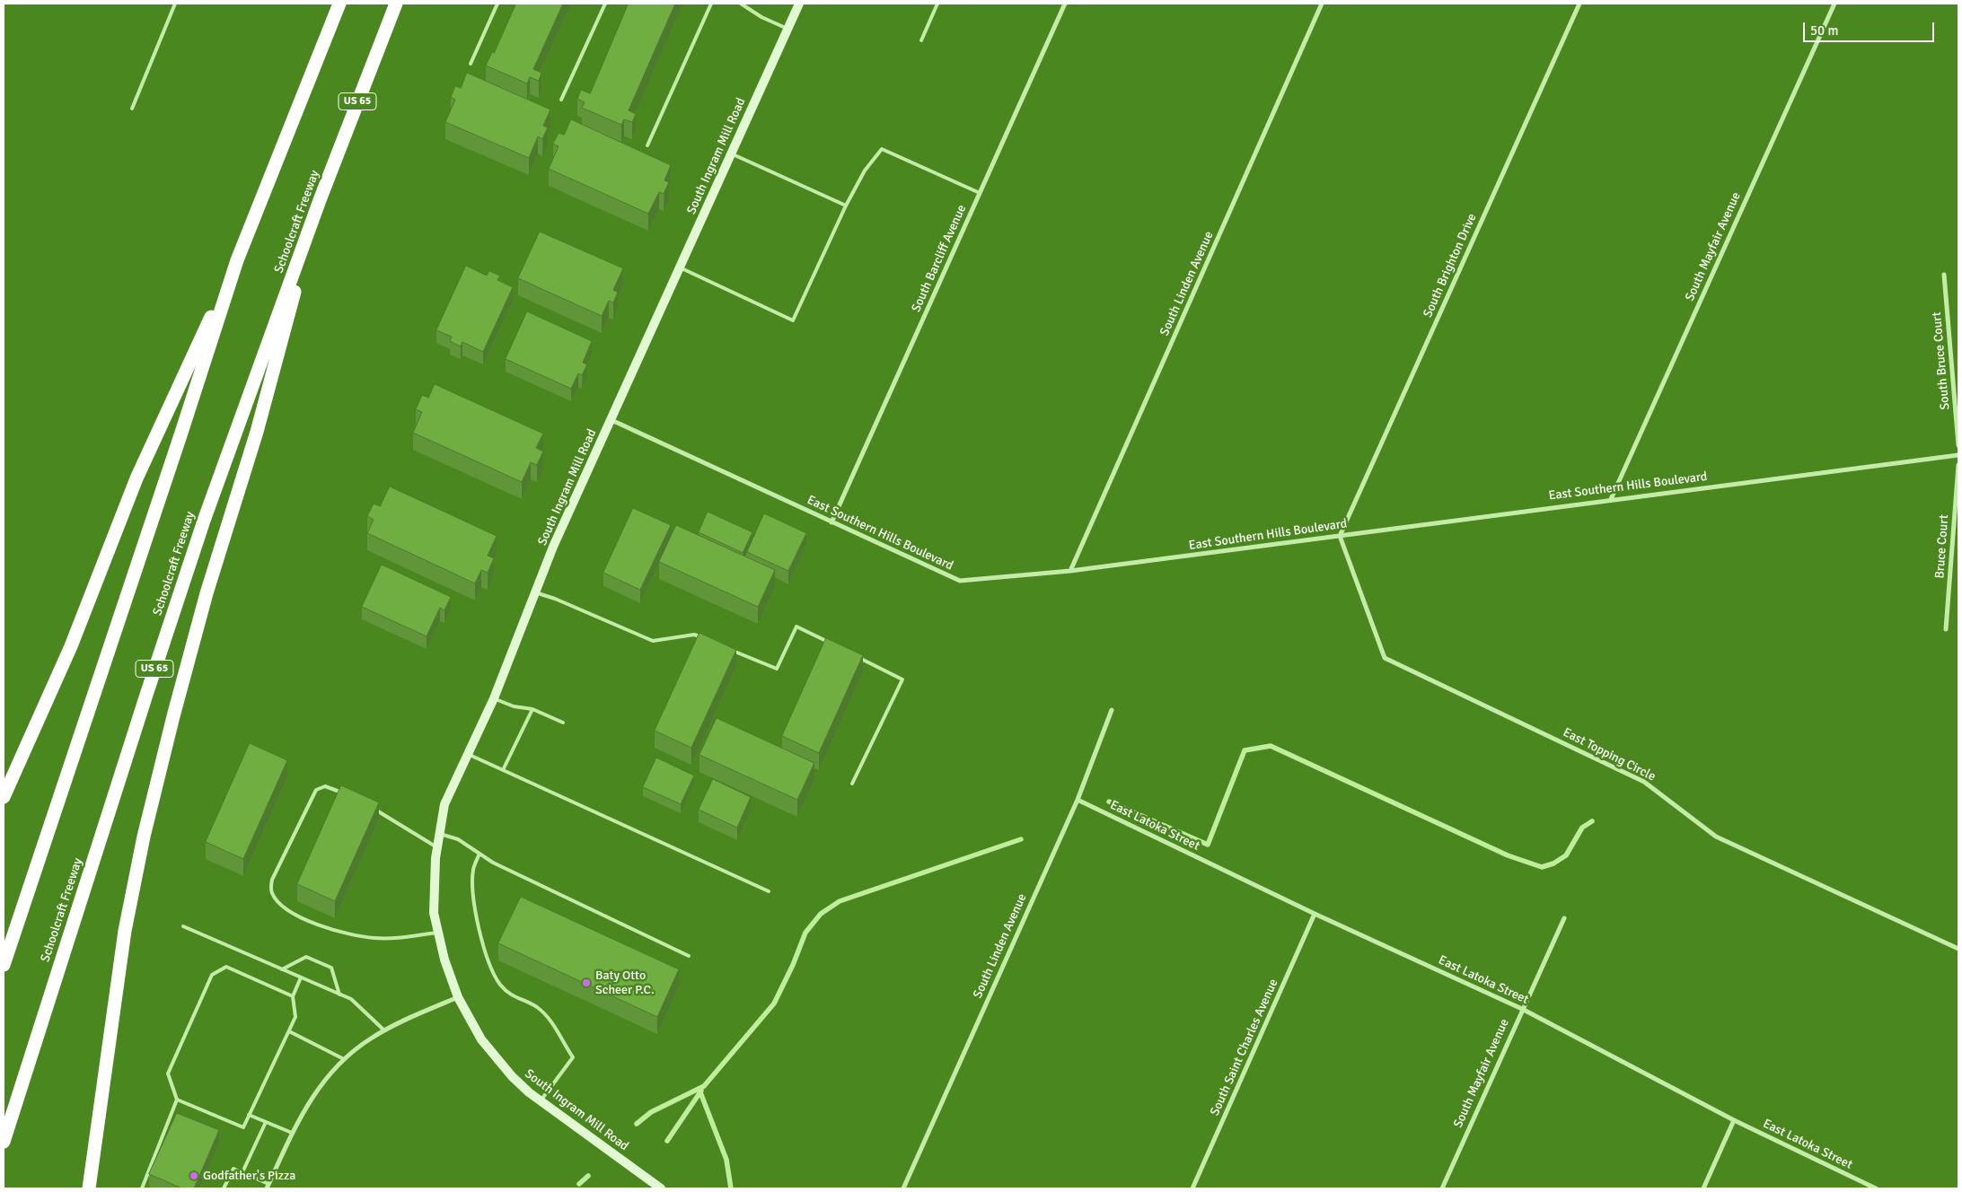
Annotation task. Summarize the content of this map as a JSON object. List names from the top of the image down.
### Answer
{
  "streets": {
    "highway": ["US 65", "Schoolcraft Freeway"],
    "street": [
      "South Ingram Mill Road",
      "South Mayfair Avenue",
      "South Barcliff Avenue",
      "South Brighton Drive",
      "South Linden Avenue",
      "South Bruce Court",
      "East Southern Hills Boulevard",
      "Bruce Court",
      "East Topping Circle",
      "East Latoka Street",
      "South Saint Charles Avenue"
    ]
  },
  "crossings": [
    ["South Ingram Mill Road", "East Southern Hills Boulevard"],
    ["South Mayfair Avenue", "East Southern Hills Boulevard"],
    ["South Mayfair Avenue", "East Latoka Street"],
    ["South Barcliff Avenue", "East Southern Hills Boulevard"],
    ["South Brighton Drive", "East Southern Hills Boulevard"],
    ["South Brighton Drive", "East Topping Circle"],
    ["South Linden Avenue", "East Southern Hills Boulevard"],
    ["South Linden Avenue", "East Latoka Street"],
    ["East Southern Hills Boulevard", "East Topping Circle"],
    ["East Latoka Street", "South Saint Charles Avenue"]
  ],
  "places": ["Baty Otto Scheer P.C.", "Godfather's Pizza"],
  "scale_bar": "50 m"
}
